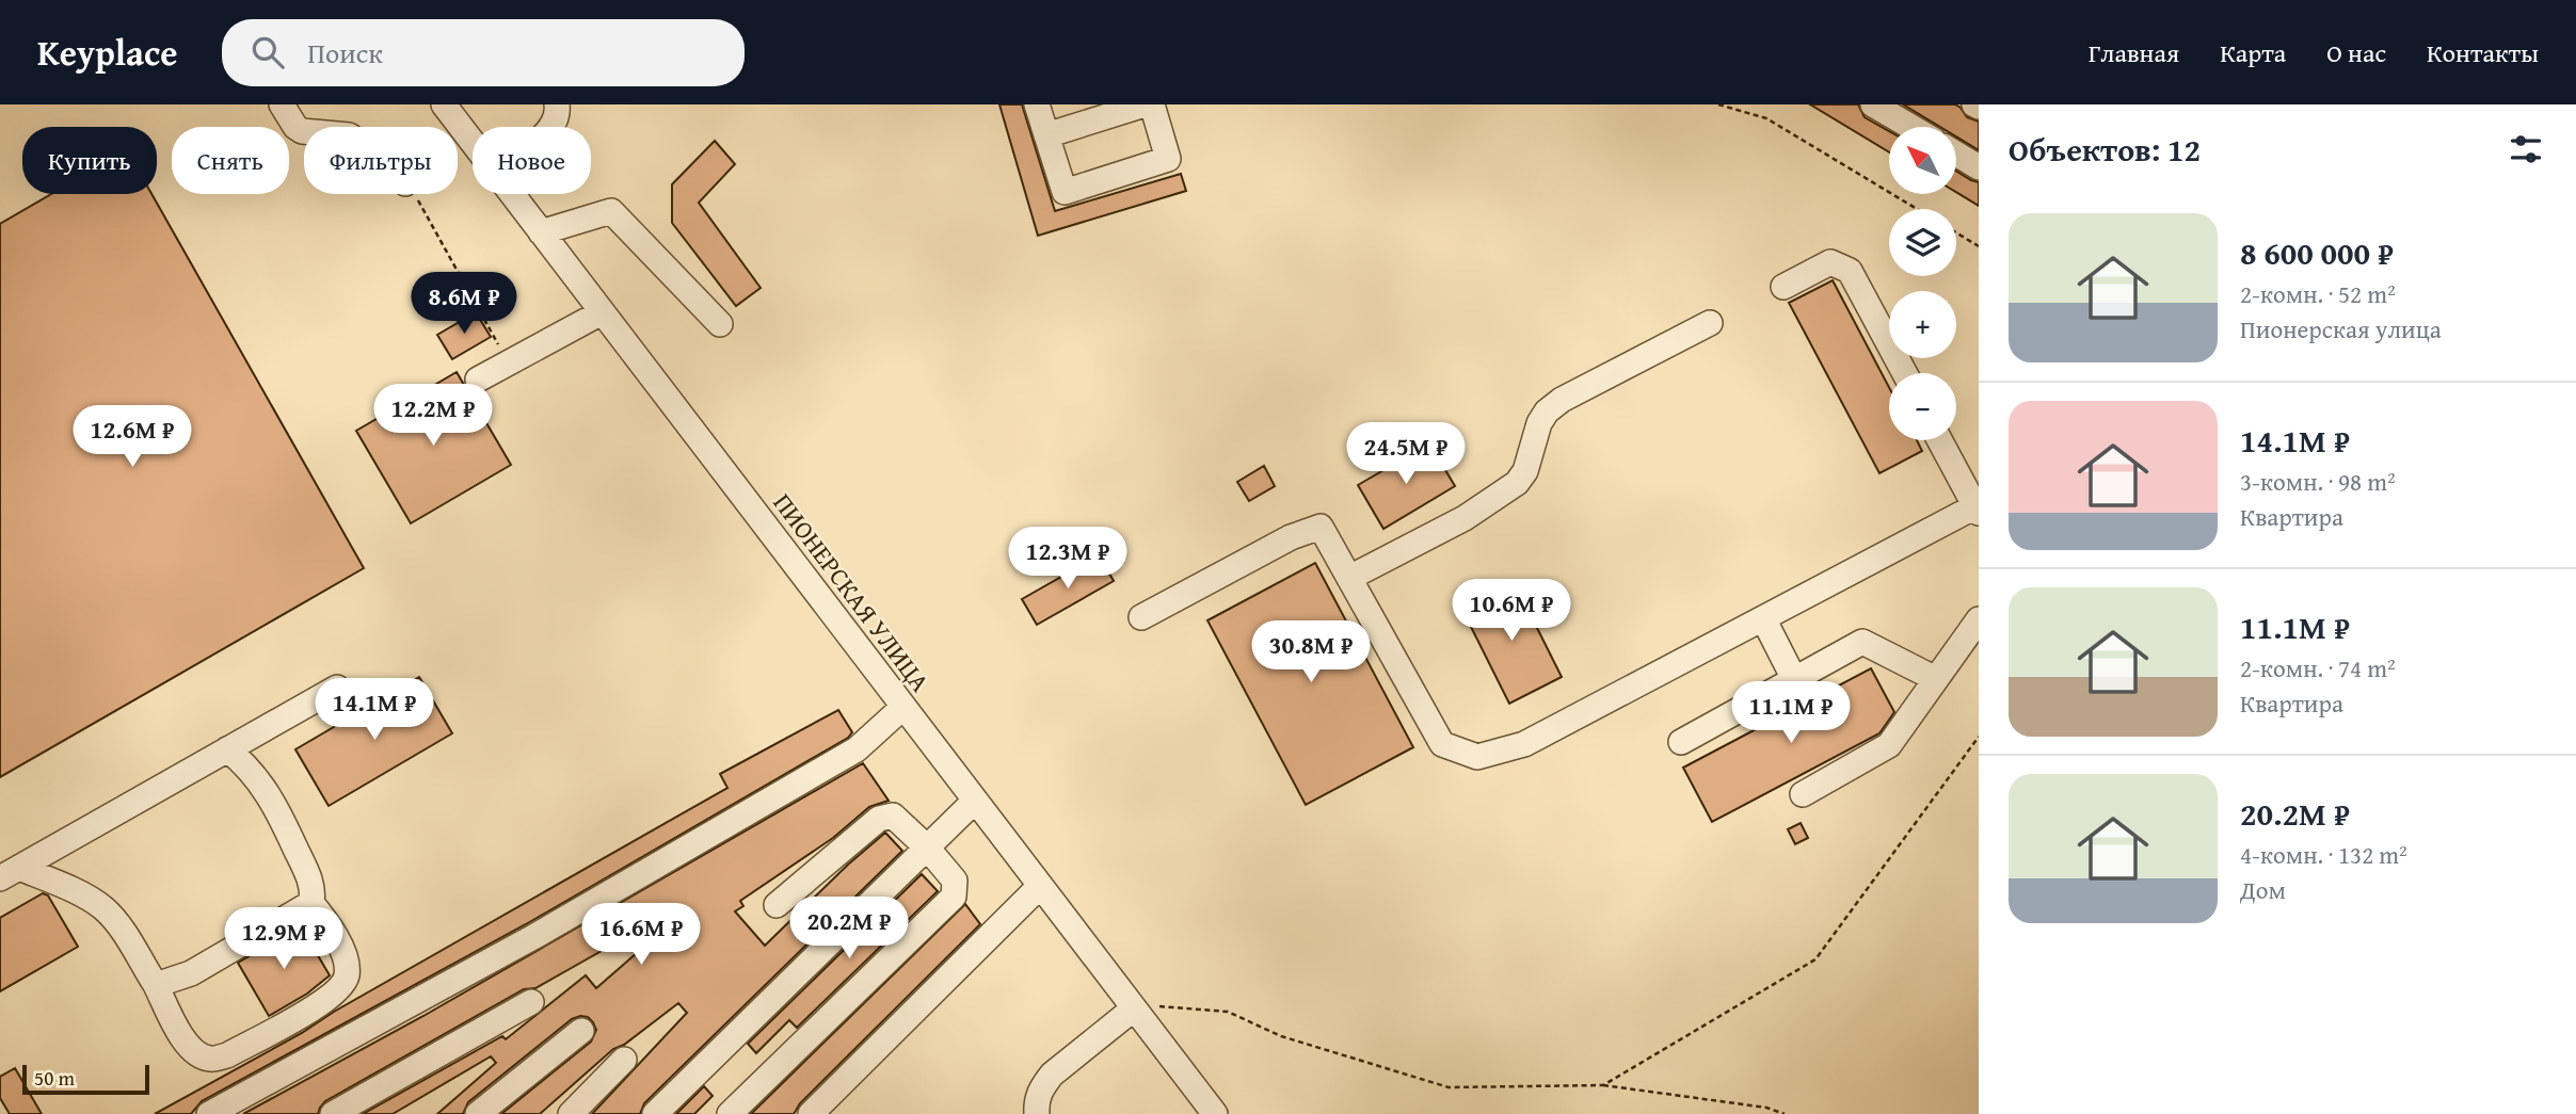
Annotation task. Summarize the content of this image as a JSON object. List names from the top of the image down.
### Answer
{
  "streets": {
    "street": ["ПИОНЕРСКАЯ УЛИЦА"]
  },
  "scale_bar": "50 m",
  "north": "top left",
  "page": {
    "header": "Keyplace",
    "search": "Поиск",
    "nav": [
      "Главная",
      "Карта",
      "О нас",
      "Контакты"
    ],
    "heading": "Объектов: 12",
    "map_buttons": ["+", "−"],
    "chip": [
      "Купить",
      "Снять",
      "Фильтры",
      "Новое"
    ],
    "list": [
      {
        "name": "8 600 000 ₽",
        "note": "2-комн. · 52 m² · Пионерская улица"
      },
      {
        "name": "14.1M ₽",
        "note": "3-комн. · 98 m² · Квартира"
      },
      {
        "name": "11.1M ₽",
        "note": "2-комн. · 74 m² · Квартира"
      },
      {
        "name": "20.2M ₽",
        "note": "4-комн. · 132 m² · Дом"
      }
    ],
    "price": [
      "8.6M ₽",
      "12.2M ₽",
      "12.6M ₽",
      "24.5M ₽",
      "12.3M ₽",
      "10.6M ₽",
      "30.8M ₽",
      "14.1M ₽",
      "11.1M ₽",
      "20.2M ₽",
      "16.6M ₽",
      "12.9M ₽"
    ],
    "scale": "50 m"
  }
}
